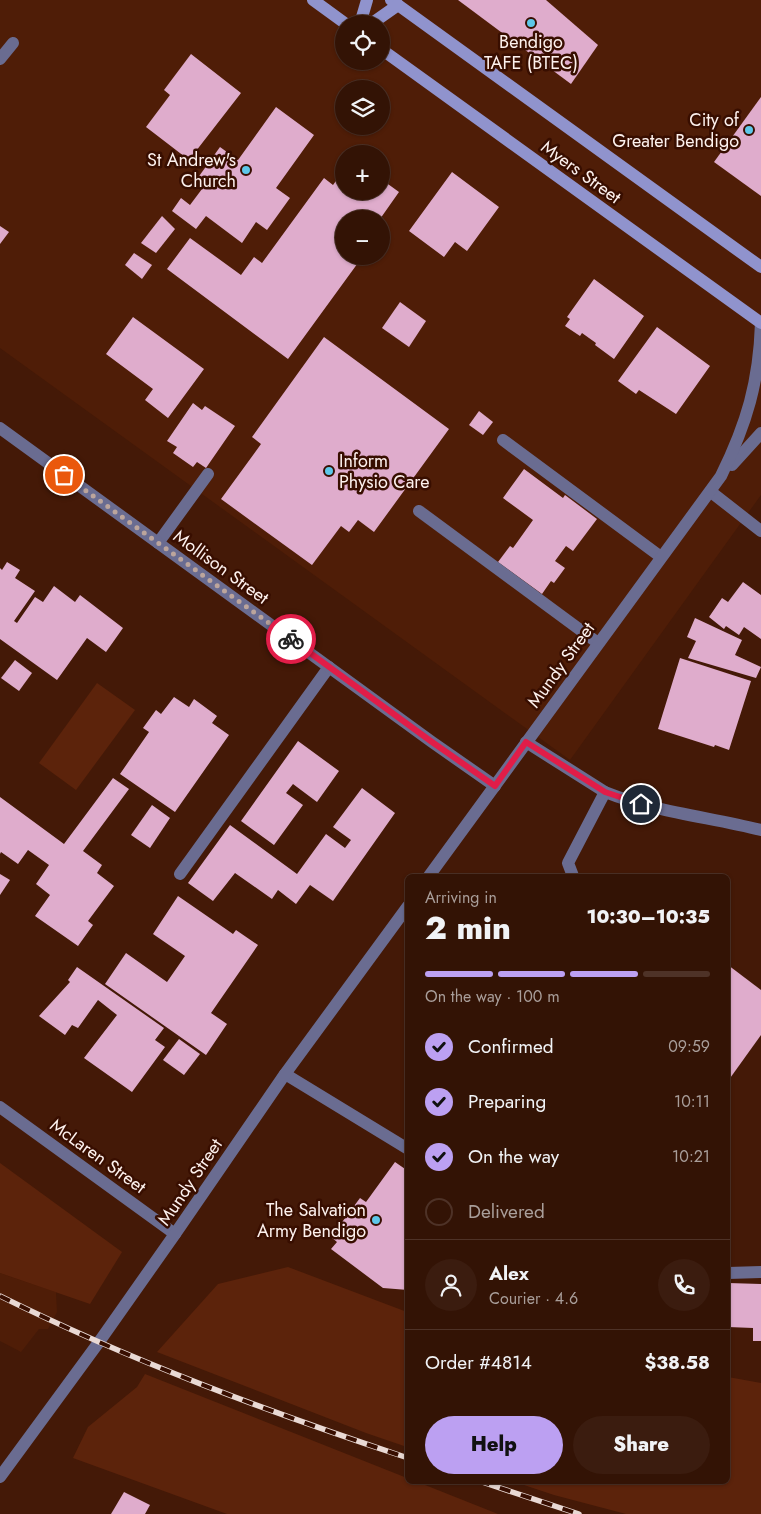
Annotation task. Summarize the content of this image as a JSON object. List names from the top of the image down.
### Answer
{
  "streets": {
    "main road": ["Myers Street"],
    "street": ["Mollison Street", "Mundy Street", "McLaren Street"]
  },
  "crossings": [
    ["Myers Street", "Mundy Street"],
    ["Mollison Street", "Mundy Street"],
    ["Mundy Street", "McLaren Street"]
  ],
  "places": [
    "Bendigo TAFE (BTEC)",
    "City of Greater Bendigo",
    "St Andrew's Church",
    "Inform Physio Care",
    "The Salvation Army Bendigo"
  ],
  "page": {
    "map_buttons": ["+", "−"],
    "heading": ["2 min", "Arriving in", "10:30–10:35"],
    "panel": [
      "Alex",
      "Courier · 4.6",
      "Order #4814",
      "$38.58"
    ],
    "bar": "On the way · 100 m",
    "list": [
      ["Confirmed", "09:59"],
      ["Preparing", "10:11"],
      ["On the way", "10:21"],
      "Delivered"
    ],
    "buttons": ["Help", "Share"]
  }
}
